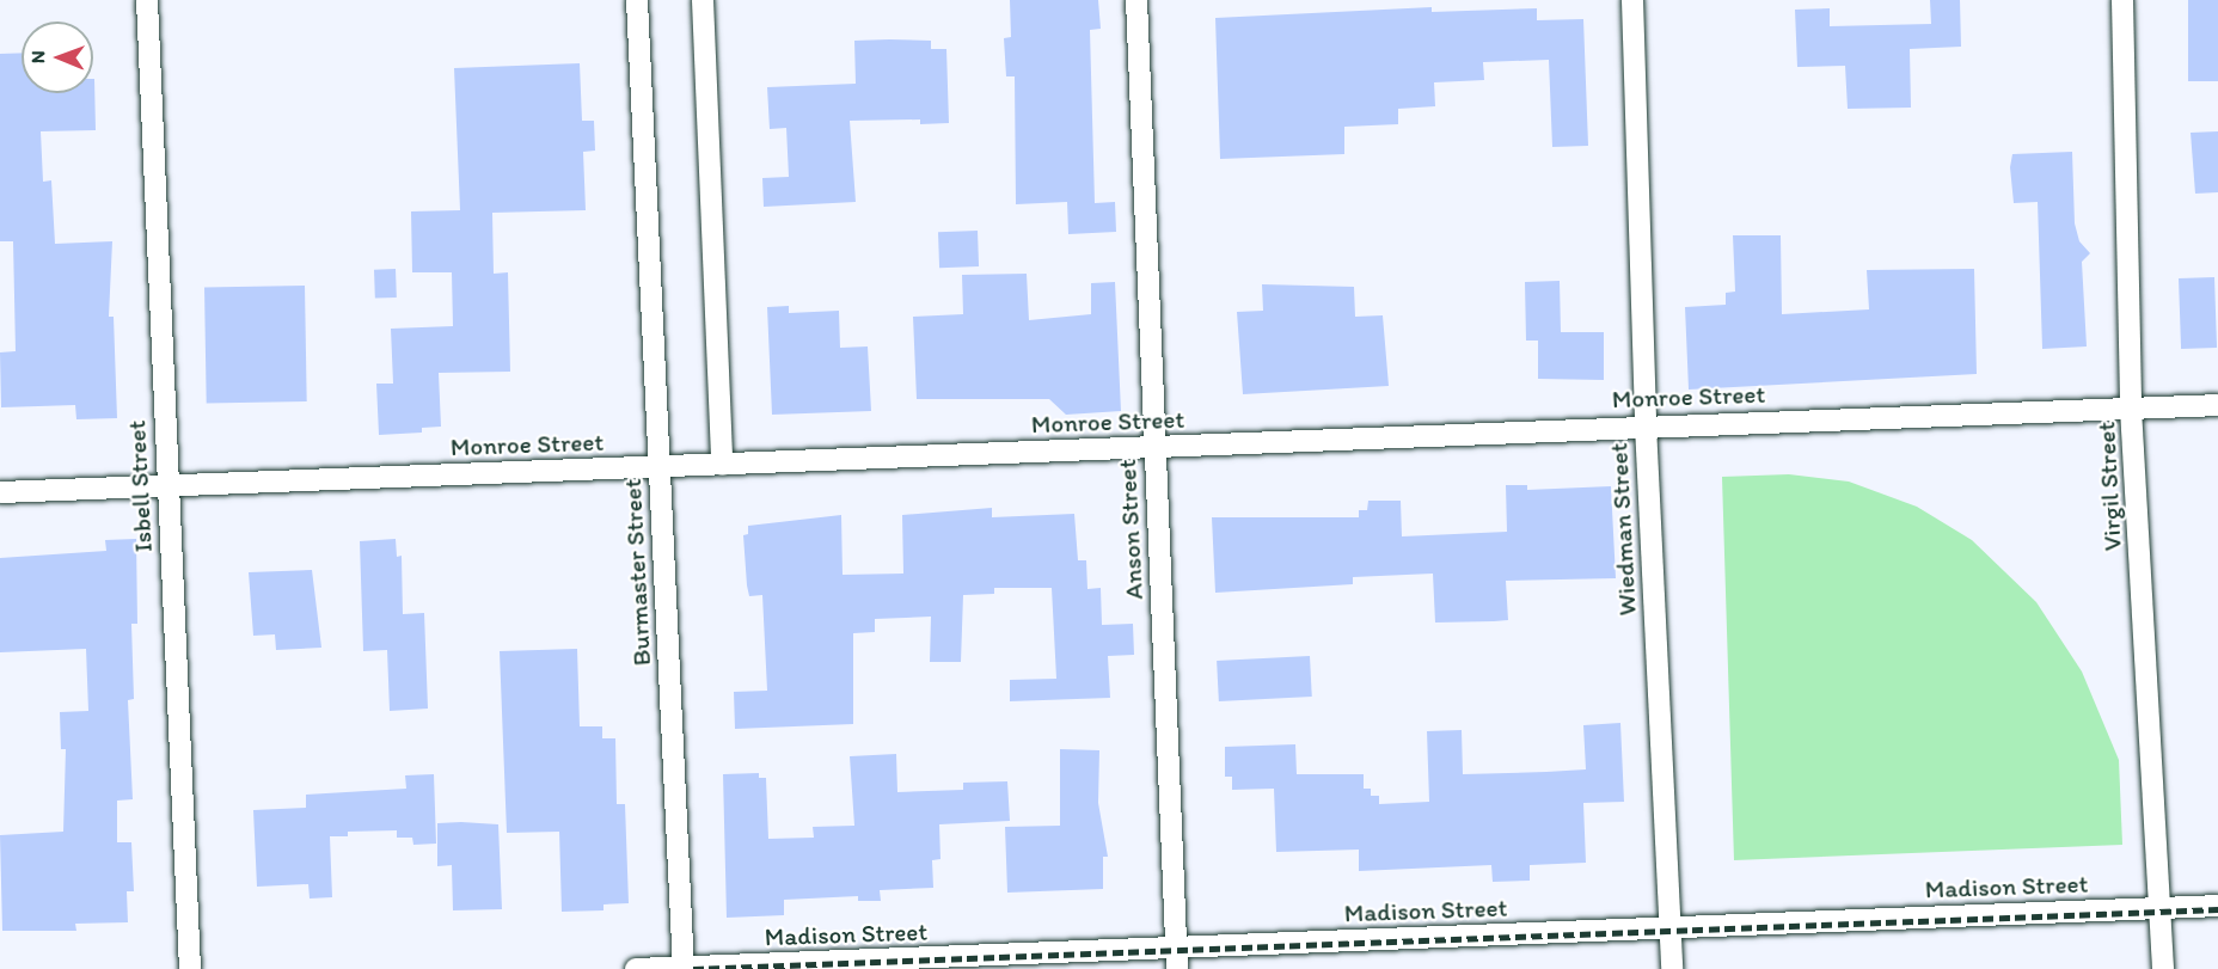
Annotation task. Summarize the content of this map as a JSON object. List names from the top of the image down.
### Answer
{
  "streets": {
    "street": [
      "Monroe Street",
      "Isbell Street",
      "Virgil Street",
      "Anson Street",
      "Wiedman Street",
      "Burmaster Street",
      "Madison Street"
    ]
  },
  "crossings": [
    ["Monroe Street", "Isbell Street"],
    ["Monroe Street", "Virgil Street"],
    ["Monroe Street", "Anson Street"],
    ["Monroe Street", "Wiedman Street"],
    ["Monroe Street", "Burmaster Street"],
    ["Virgil Street", "Madison Street"],
    ["Anson Street", "Madison Street"],
    ["Wiedman Street", "Madison Street"],
    ["Burmaster Street", "Madison Street"]
  ],
  "north": "left"
}
